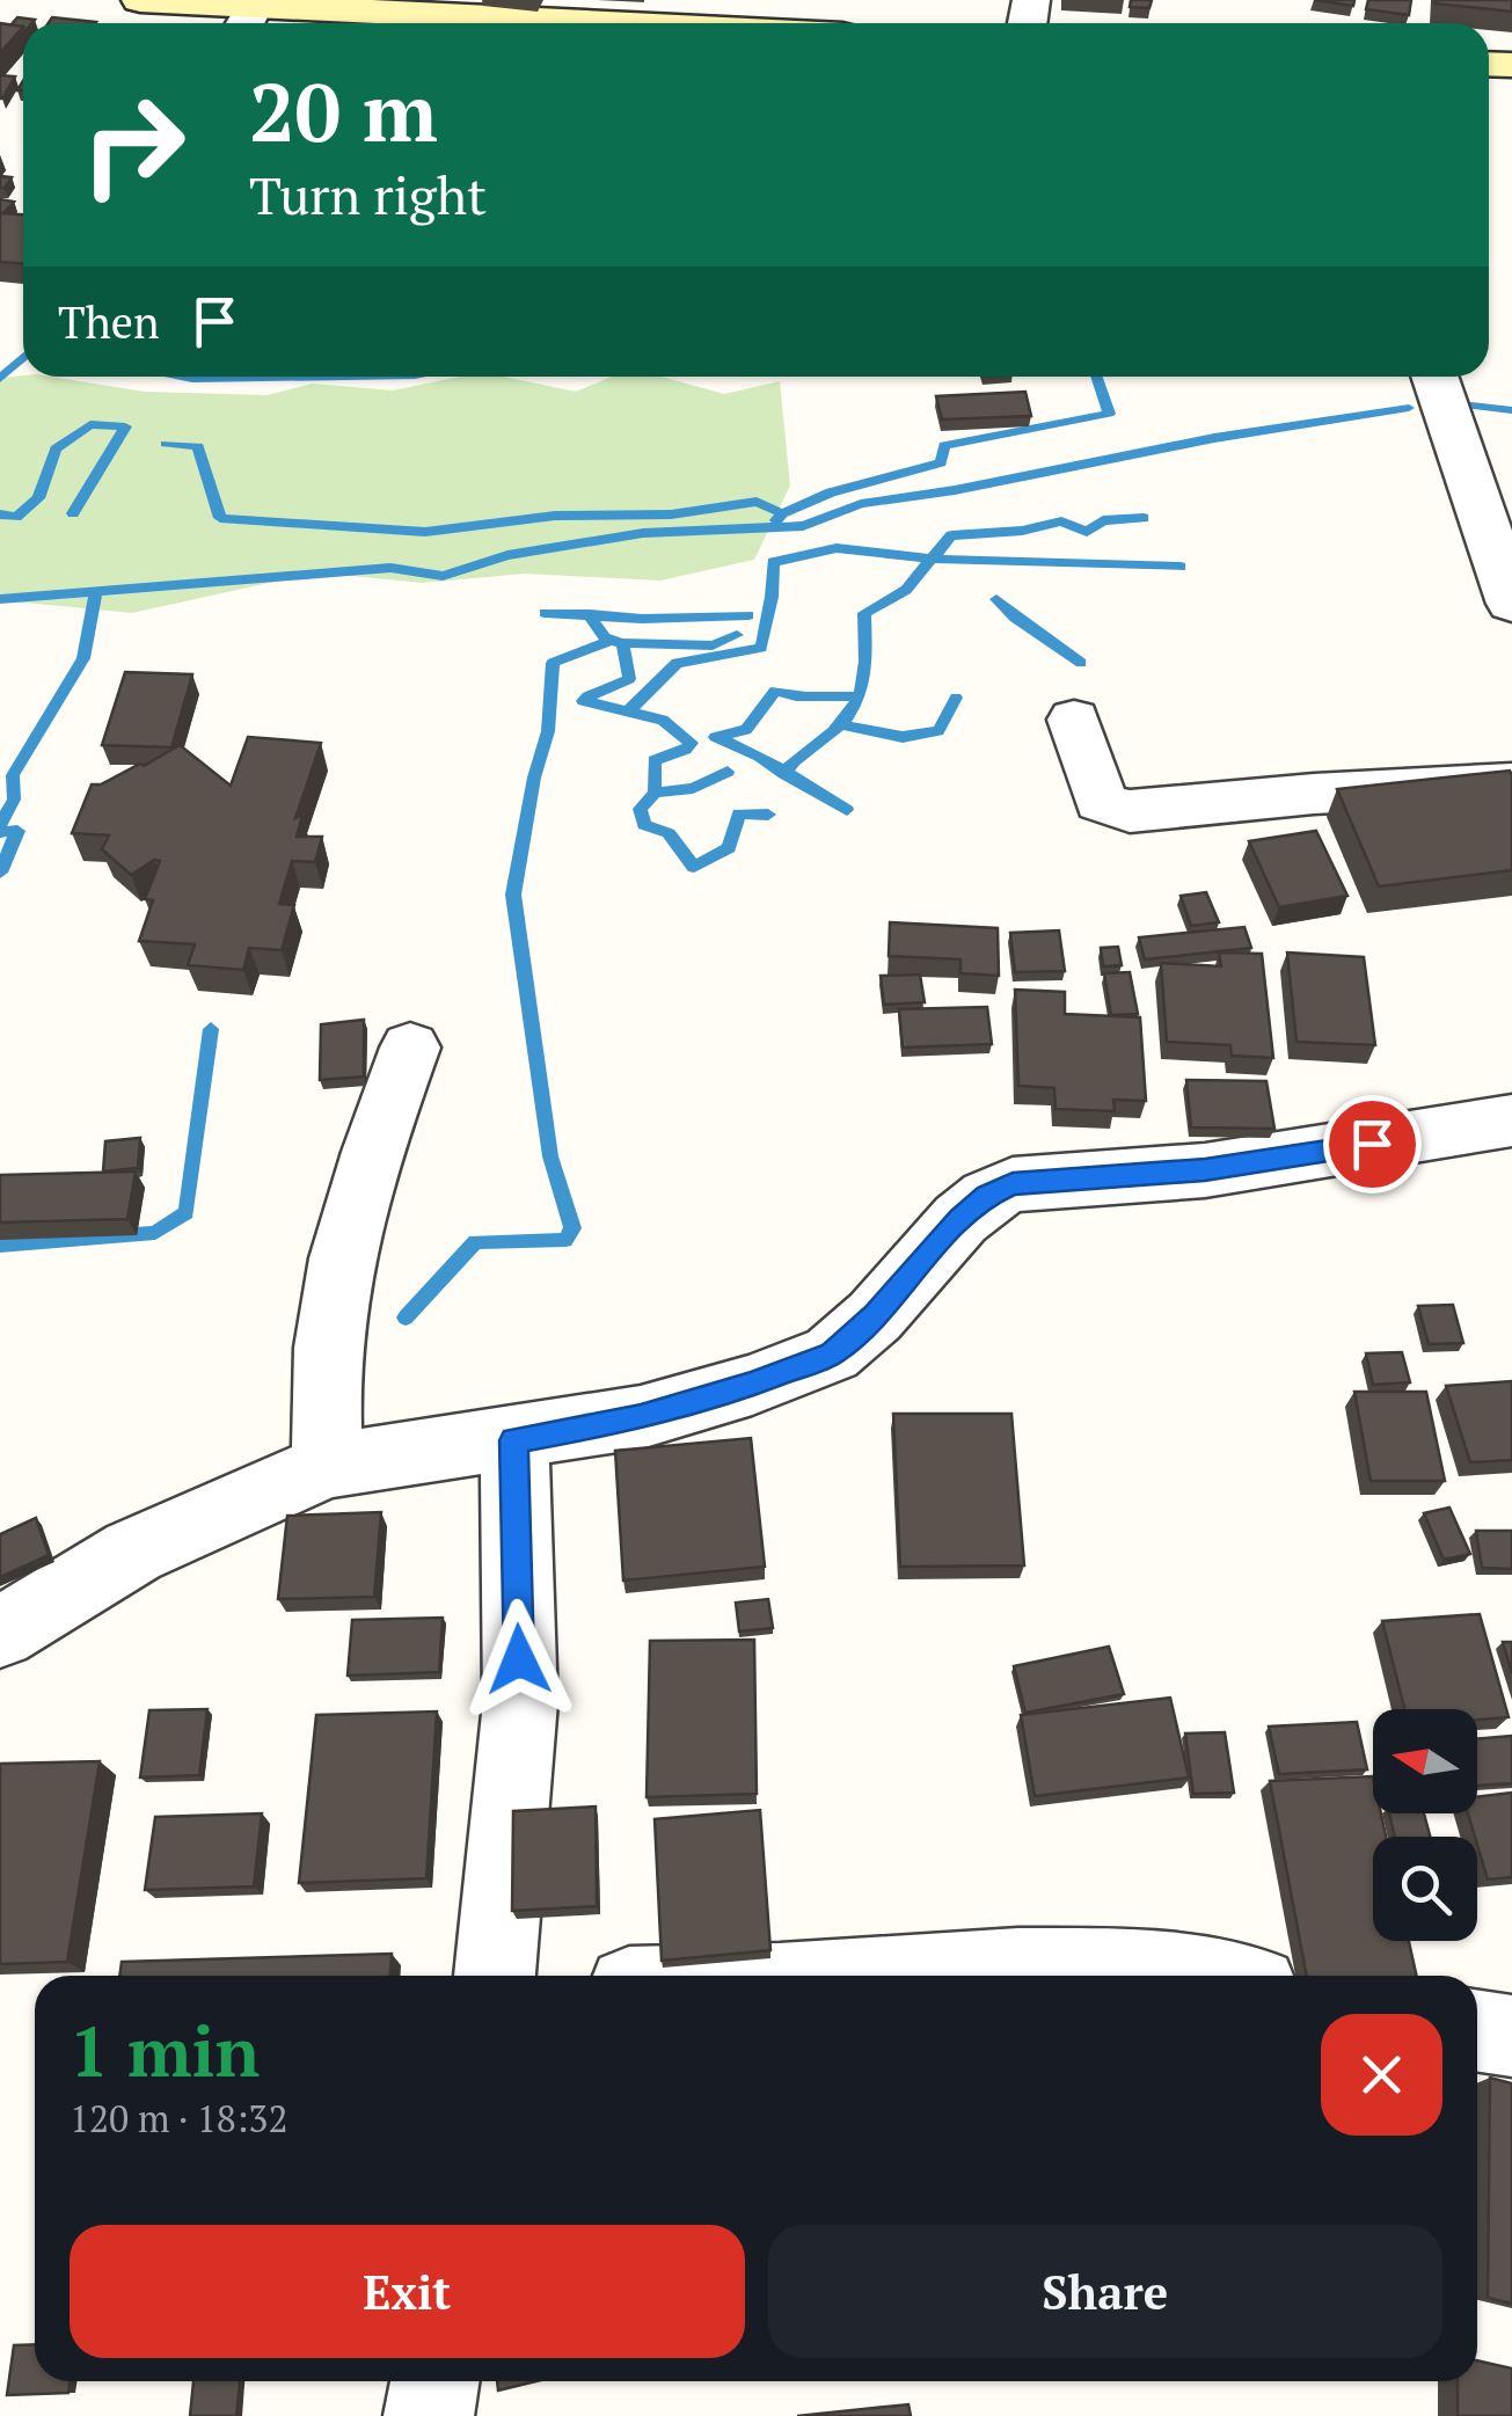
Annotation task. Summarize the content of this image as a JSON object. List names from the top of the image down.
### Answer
{
  "north": "left",
  "page": {
    "turn": ["20 m", "Turn right"],
    "then": "Then",
    "heading": ["1 min", "120 m · 18:32"],
    "buttons": ["Exit", "Share"]
  }
}
